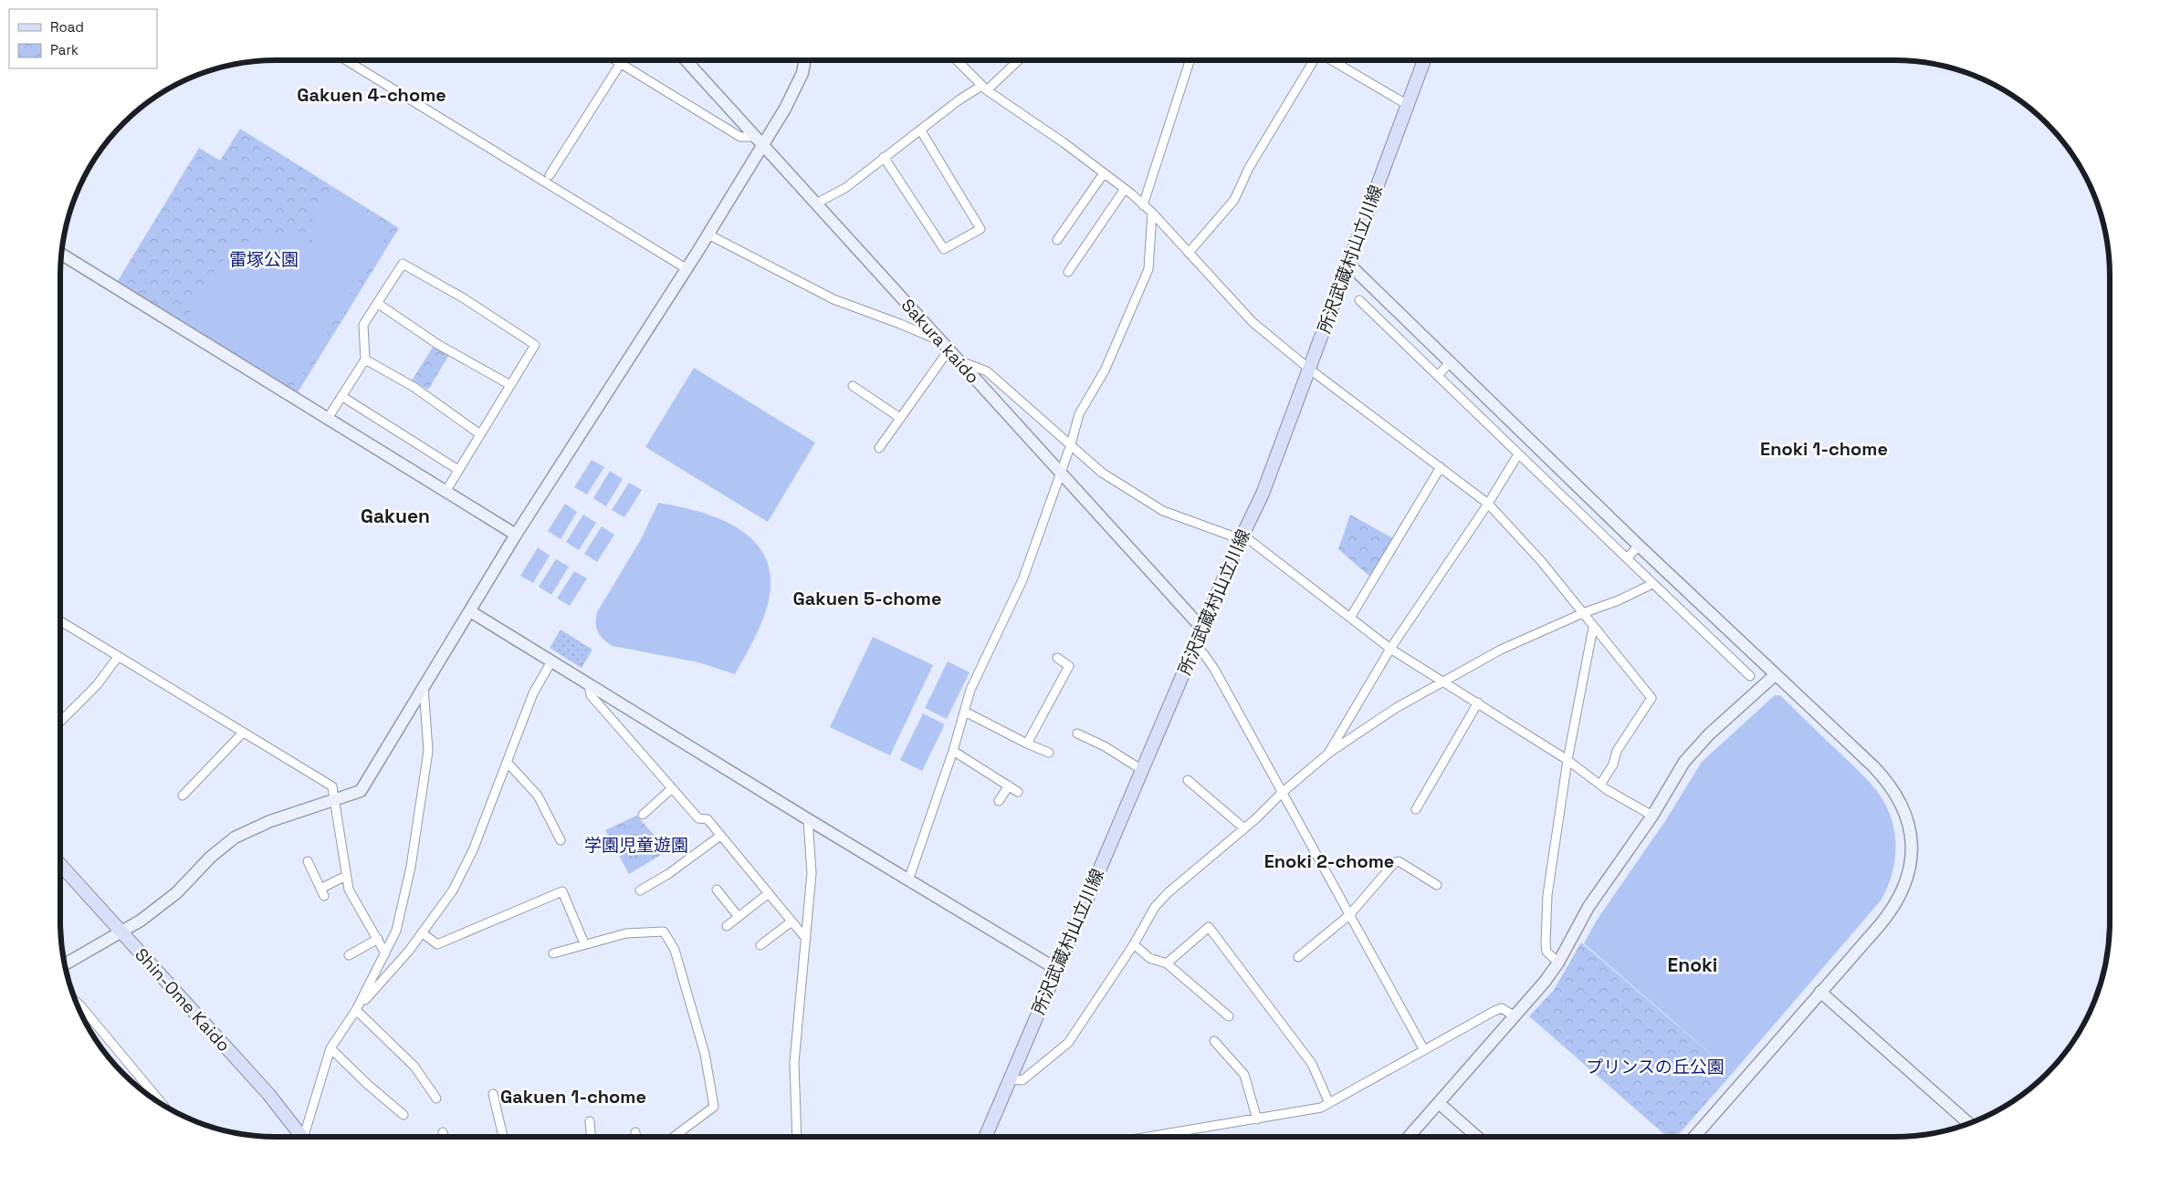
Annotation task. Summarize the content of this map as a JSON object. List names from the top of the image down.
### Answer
{
  "streets": {
    "main road": ["所沢武蔵村山立川線", "Shin-Ome Kaido"],
    "street": ["Sakura kaido"]
  },
  "crossings": [
    ["所沢武蔵村山立川線", "Sakura kaido"]
  ],
  "districts": [
    "Gakuen 4-chome",
    "Enoki 1-chome",
    "Gakuen",
    "Gakuen 5-chome",
    "Enoki 2-chome",
    "Enoki",
    "Gakuen 1-chome"
  ],
  "parks": ["雷塚公園", "学園児童遊園", "プリンスの丘公園"],
  "legend": ["Road", "Park"]
}
